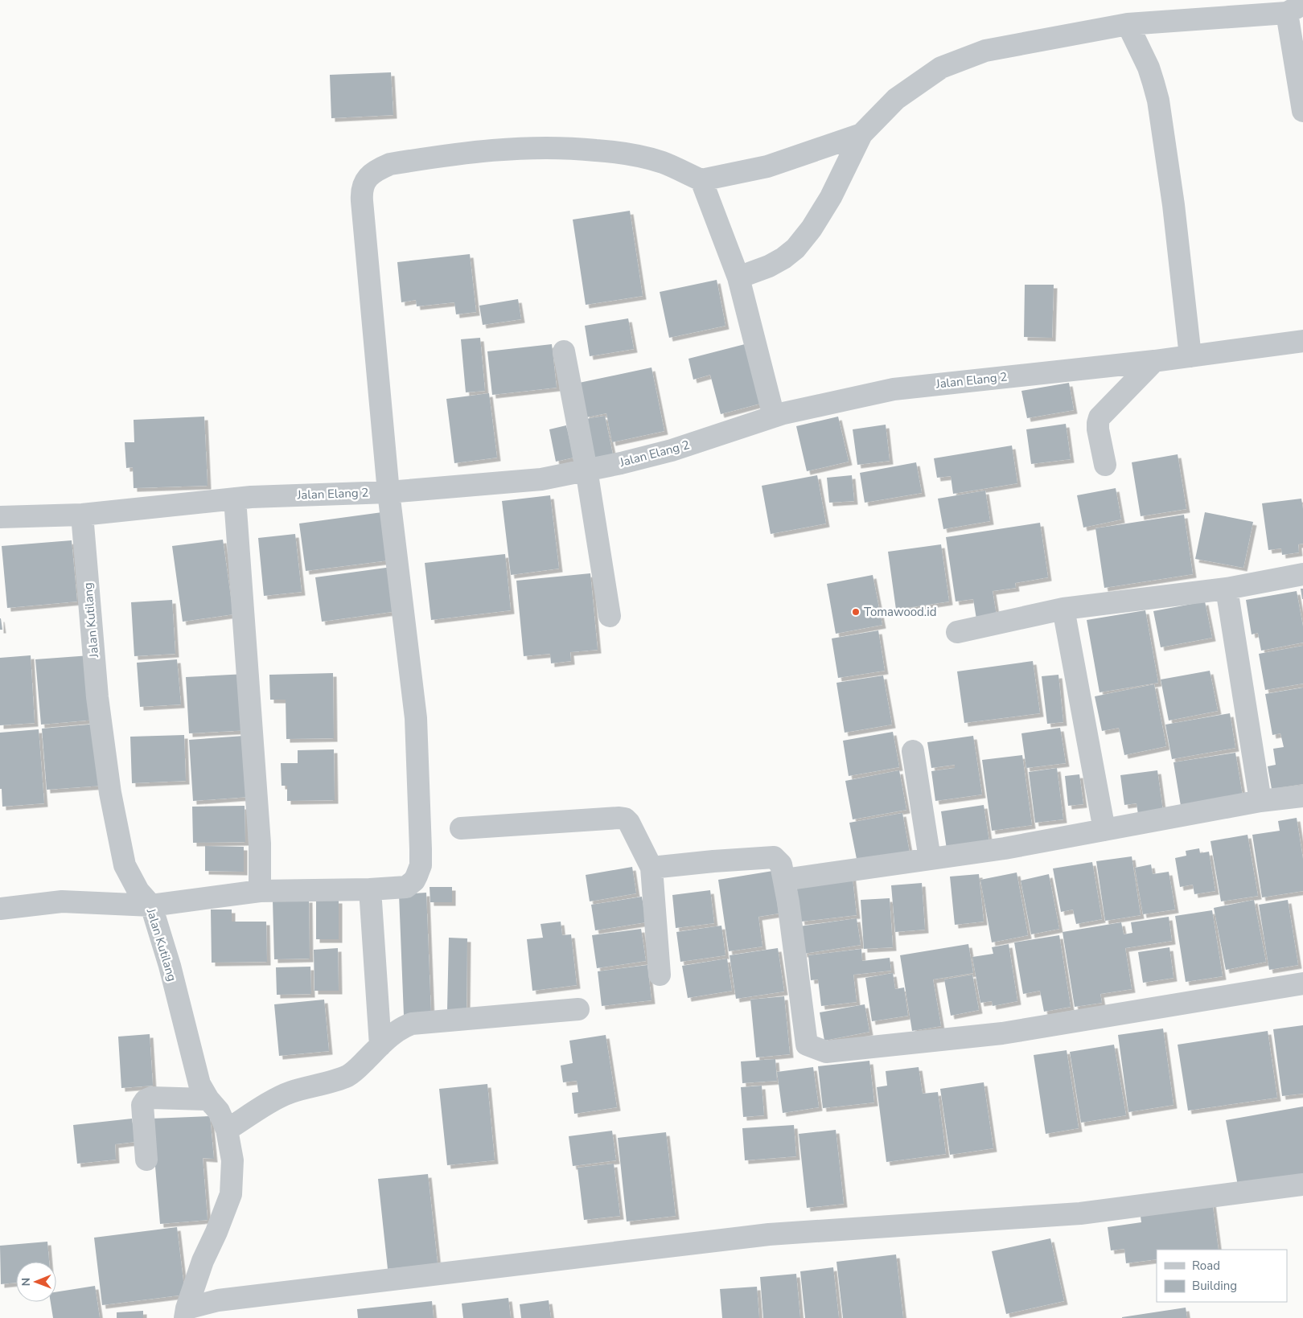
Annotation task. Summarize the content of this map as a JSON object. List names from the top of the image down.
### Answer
{
  "streets": {
    "street": ["Jalan Elang 2", "Jalan Kutilang"]
  },
  "crossings": [
    ["Jalan Elang 2", "Jalan Kutilang"]
  ],
  "places": ["Tomawood.id"],
  "legend": ["Road", "Building"],
  "north": "left"
}
